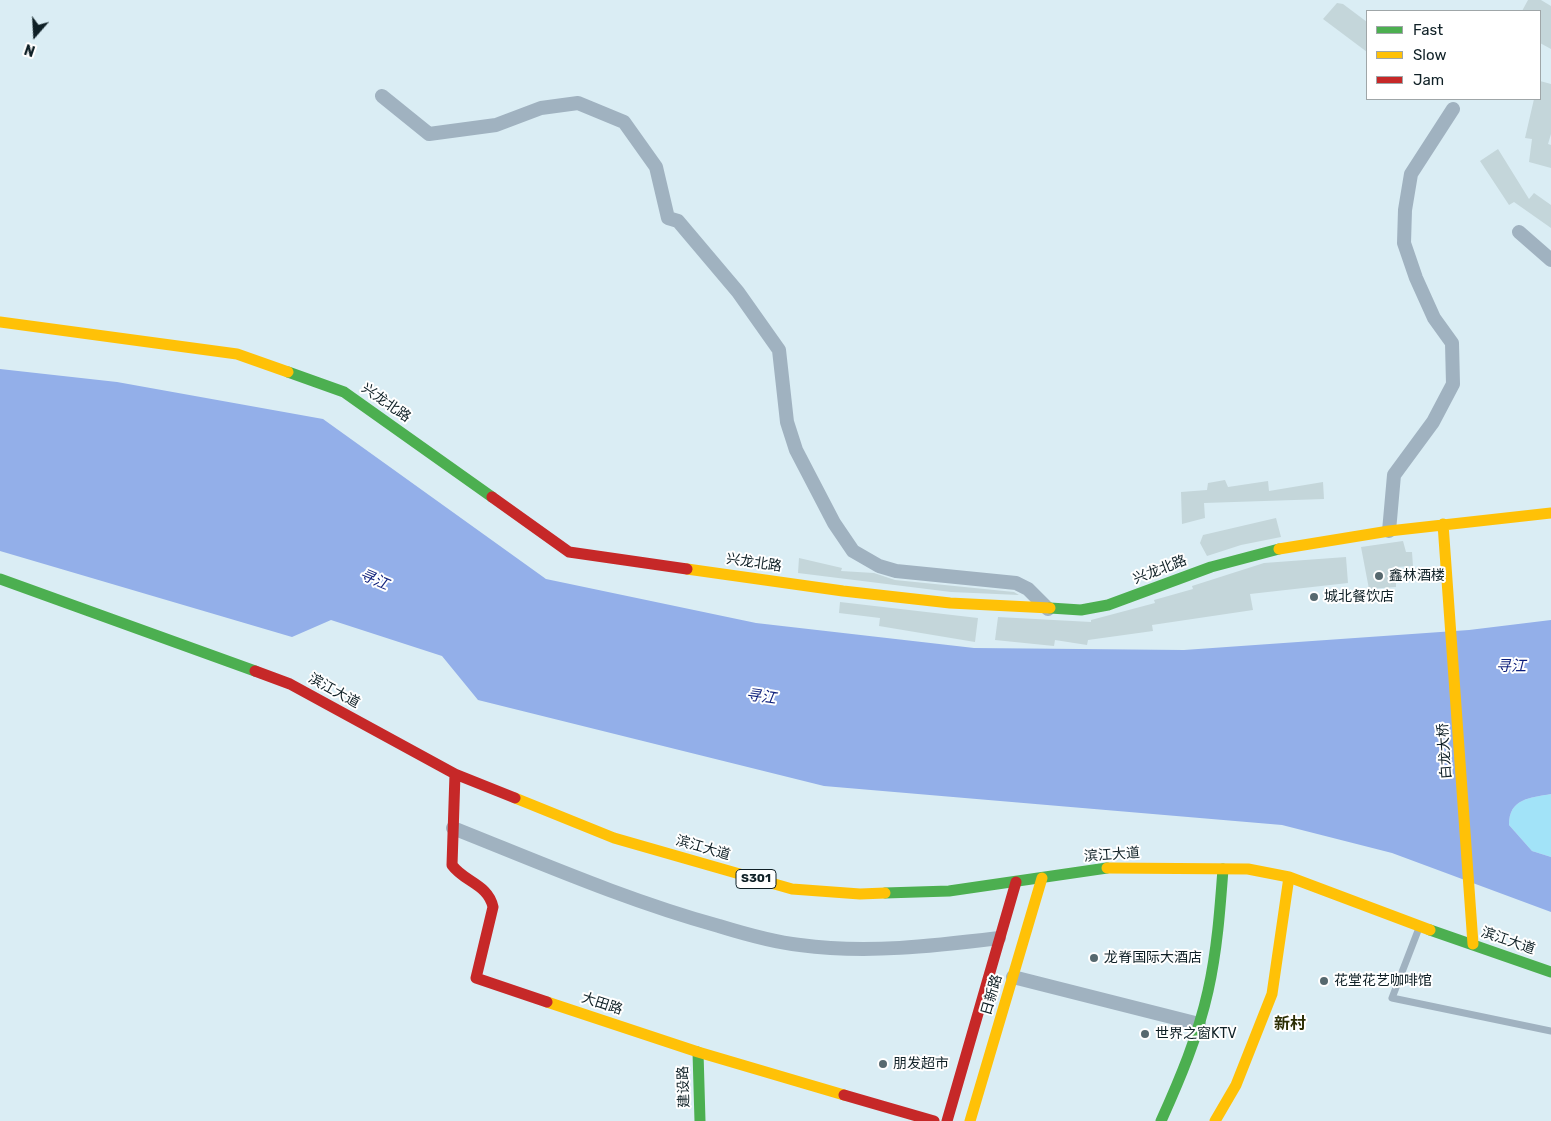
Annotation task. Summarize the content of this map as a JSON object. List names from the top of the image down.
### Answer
{
  "streets": {
    "main road": [
      "兴龙北路",
      "滨江大道",
      "白龙大桥",
      "S301",
      "日新路",
      "大田路",
      "建设路"
    ]
  },
  "crossings": [
    ["兴龙北路", "白龙大桥"],
    ["滨江大道", "白龙大桥"],
    ["滨江大道", "日新路"],
    ["滨江大道", "大田路"],
    ["大田路", "建设路"]
  ],
  "districts": ["新村"],
  "water": ["寻江"],
  "places": [
    "鑫林酒楼",
    "城北餐饮店",
    "龙脊国际大酒店",
    "花堂花艺咖啡馆",
    "世界之窗KTV",
    "朋发超市"
  ],
  "legend": ["Fast", "Slow", "Jam"],
  "north": "bottom"
}
